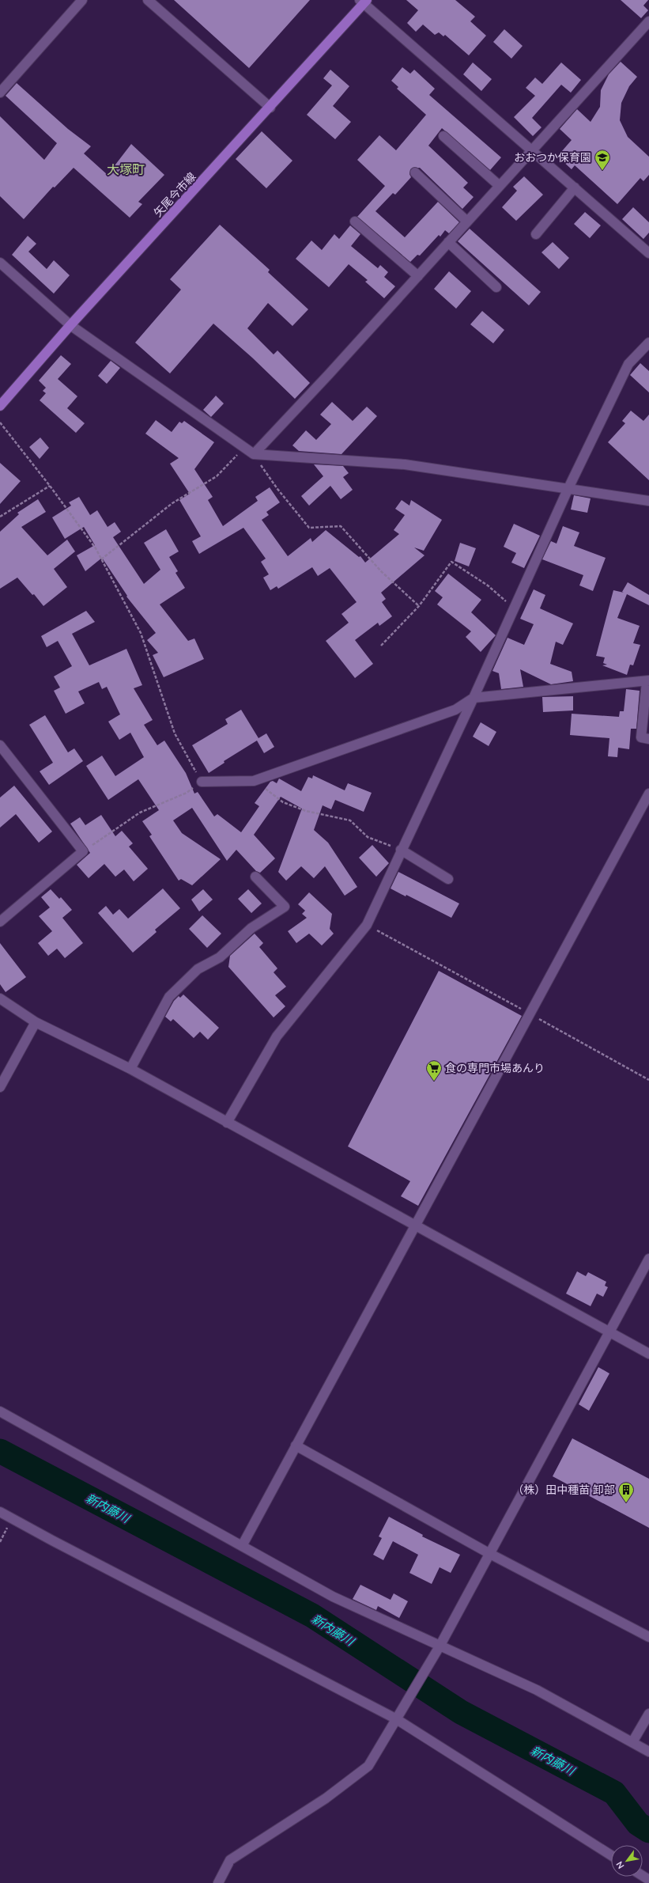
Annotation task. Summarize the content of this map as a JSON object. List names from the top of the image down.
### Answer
{
  "streets": {
    "main road": ["矢尾今市線"]
  },
  "districts": ["大塚町"],
  "water": ["新内藤川"],
  "places": {
    "school or university": ["おおつか保育園"],
    "supermarket": ["食の専門市場あんり"],
    "building": ["（株）田中種苗 卸部"]
  },
  "north": "bottom left"
}
